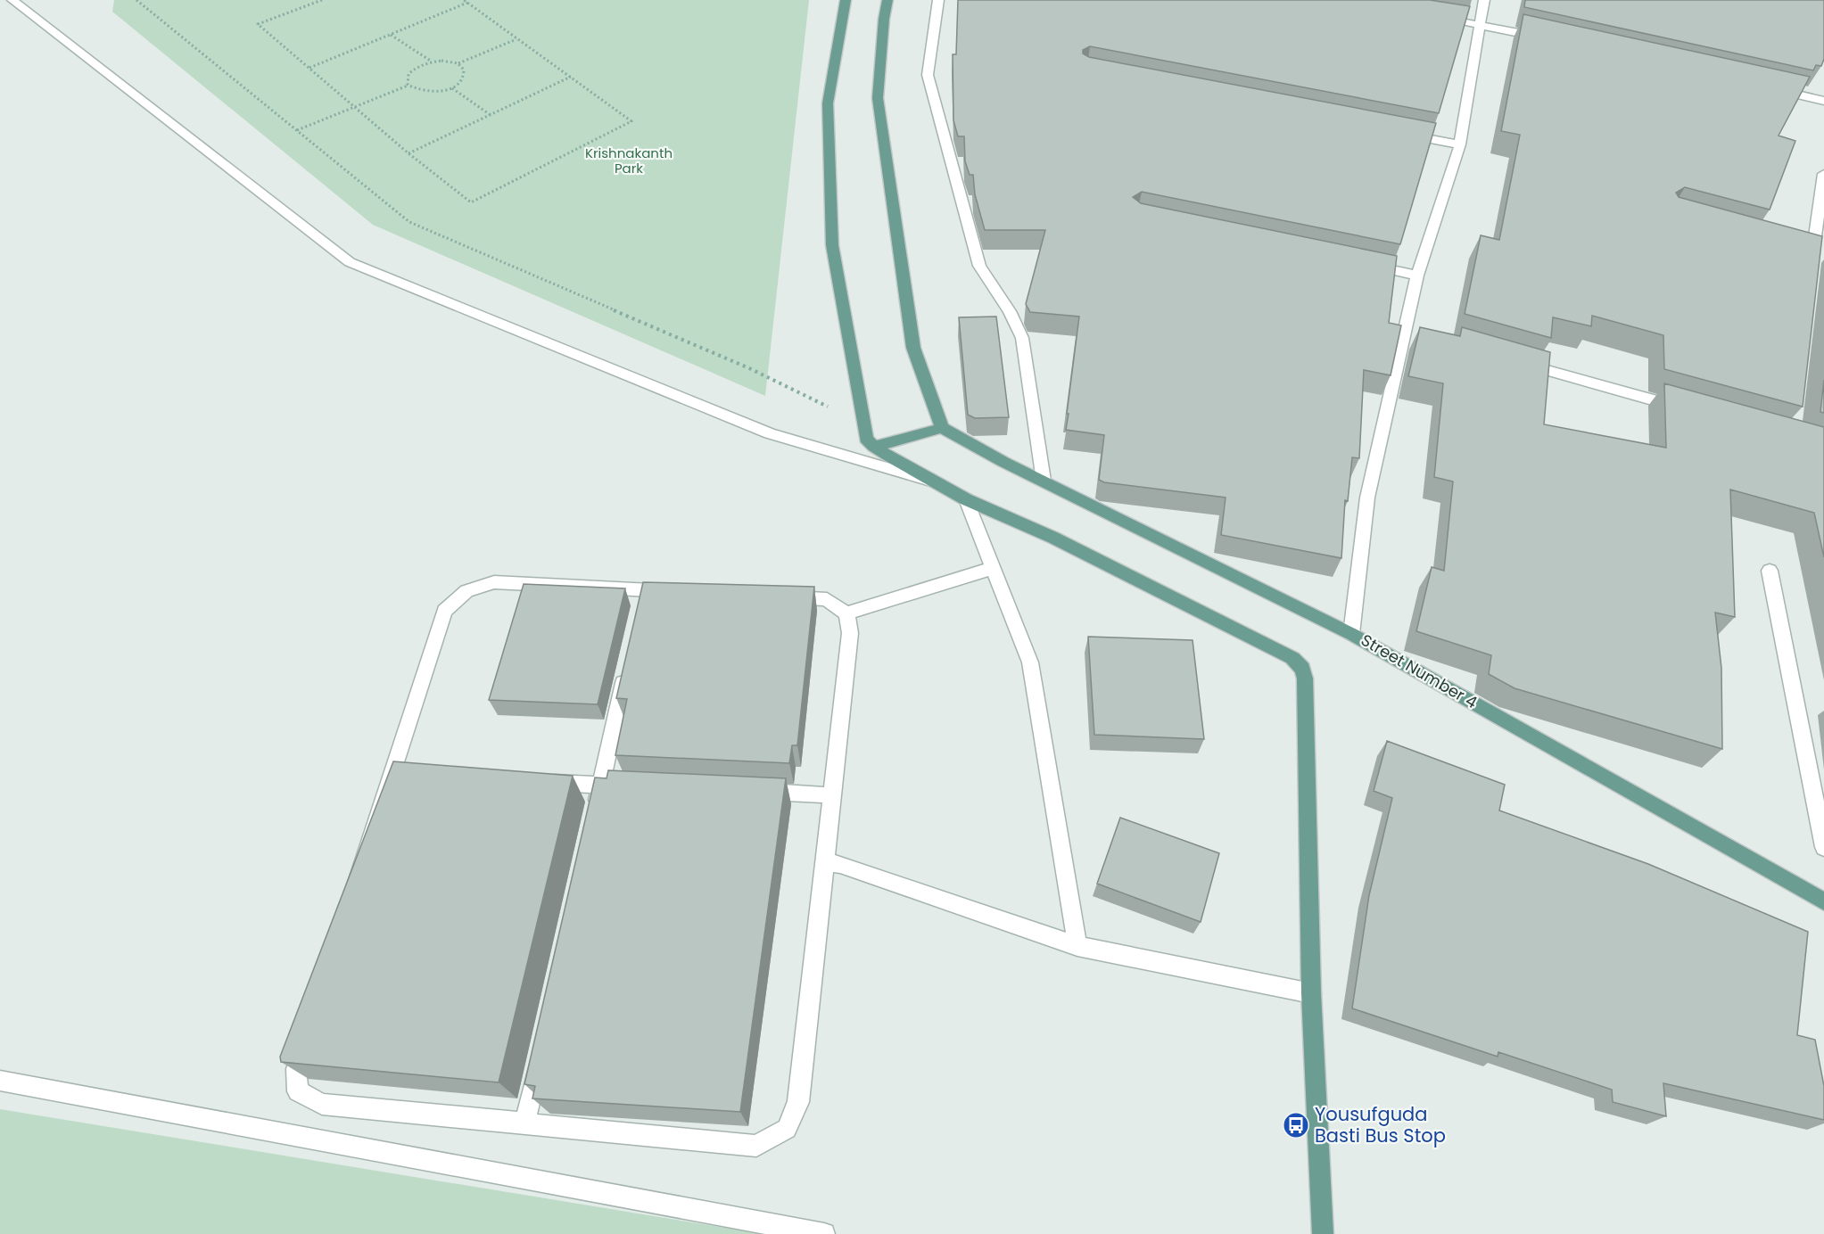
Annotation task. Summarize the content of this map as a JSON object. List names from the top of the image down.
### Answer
{
  "streets": {
    "main road": ["Street Number 4"]
  },
  "parks": ["Krishnakanth Park"],
  "places": {
    "bus stop": ["Yousufguda Basti Bus Stop"]
  }
}
